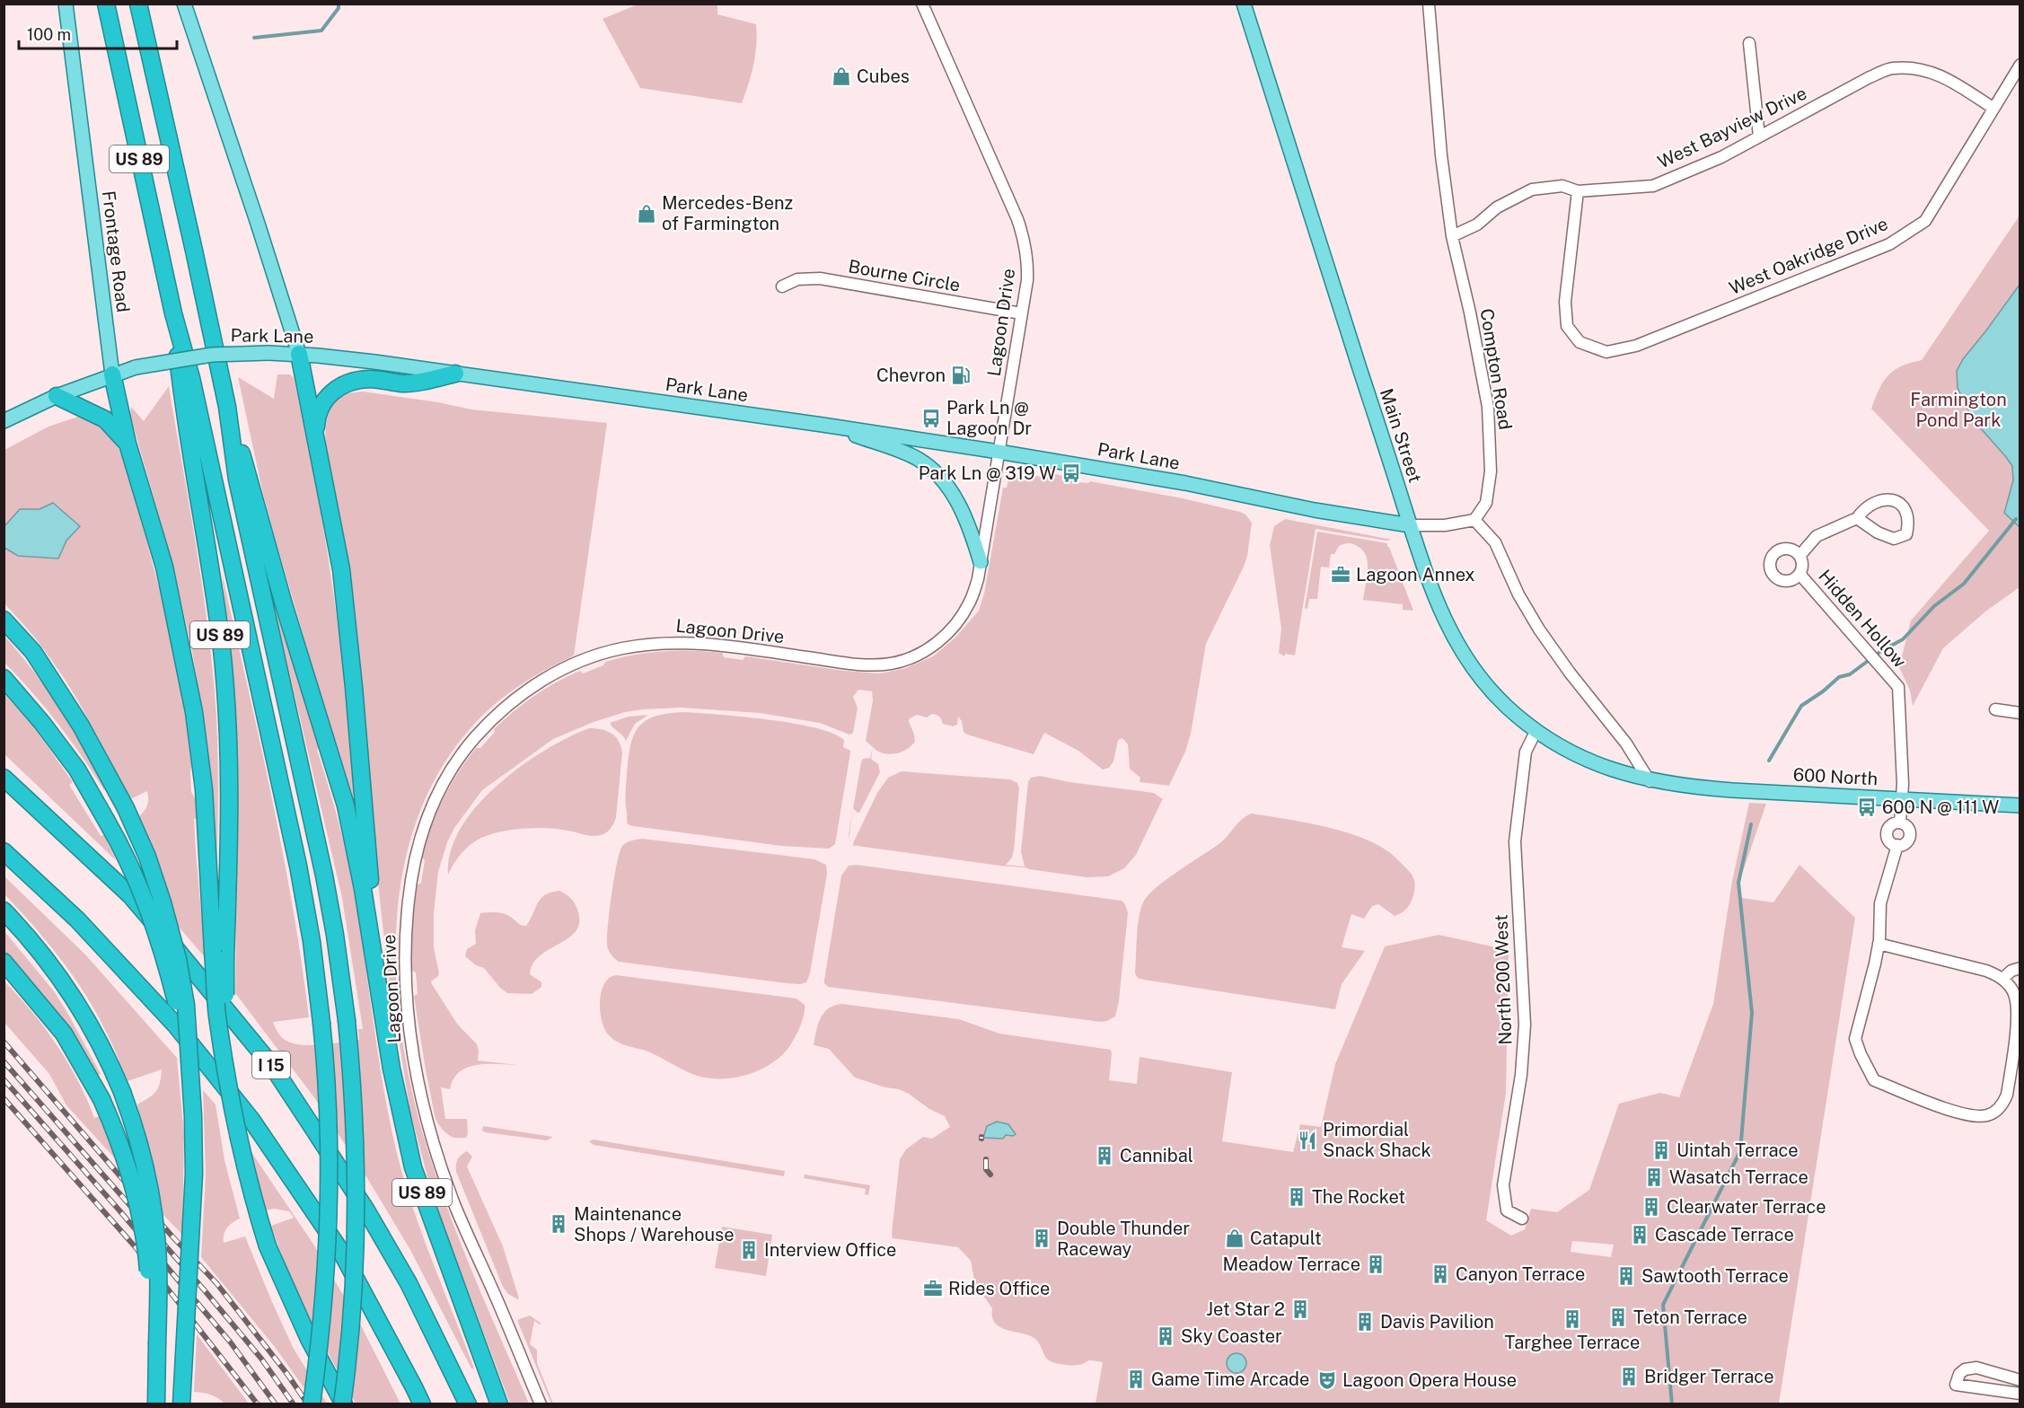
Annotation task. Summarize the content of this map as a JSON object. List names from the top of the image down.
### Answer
{
  "streets": {
    "highway": ["US 89", "I 15"],
    "main road": [
      "Frontage Road",
      "Park Lane",
      "Main Street",
      "600 North"
    ],
    "street": [
      "West Bayview Drive",
      "West Oakridge Drive",
      "Bourne Circle",
      "Lagoon Drive",
      "Compton Road",
      "Hidden Hollow",
      "North 200 West"
    ]
  },
  "crossings": [
    ["West Bayview Drive", "West Oakridge Drive"],
    ["West Bayview Drive", "Compton Road"],
    ["Frontage Road", "Park Lane"],
    ["Bourne Circle", "Lagoon Drive"],
    ["Lagoon Drive", "Park Lane"],
    ["Park Lane", "Main Street"],
    ["Main Street", "600 North"],
    ["Main Street", "North 200 West"],
    ["Hidden Hollow", "600 North"]
  ],
  "parks": ["Farmington Pond Park"],
  "places": {
    "shop": ["Cubes", "Mercedes-Benz of Farmington", "Catapult"],
    "fuel station": ["Chevron"],
    "bus stop": ["Park Ln @ Lagoon Dr", "Park Ln @ 319 W", "600 N @ 111 W"],
    "office": ["Lagoon Annex", "Rides Office"],
    "restaurant": ["Primordial Snack Shack"],
    "building": [
      "Uintah Terrace",
      "Cannibal",
      "Wasatch Terrace",
      "The Rocket",
      "Clearwater Terrace",
      "Maintenance Shops / Warehouse",
      "Cascade Terrace",
      "Double Thunder Raceway",
      "Interview Office",
      "Meadow Terrace",
      "Canyon Terrace",
      "Sawtooth Terrace",
      "Jet Star 2",
      "Teton Terrace",
      "Targhee Terrace",
      "Davis Pavilion",
      "Sky Coaster",
      "Bridger Terrace",
      "Game Time Arcade"
    ],
    "theatre": ["Lagoon Opera House"]
  },
  "scale_bar": "100 m"
}
